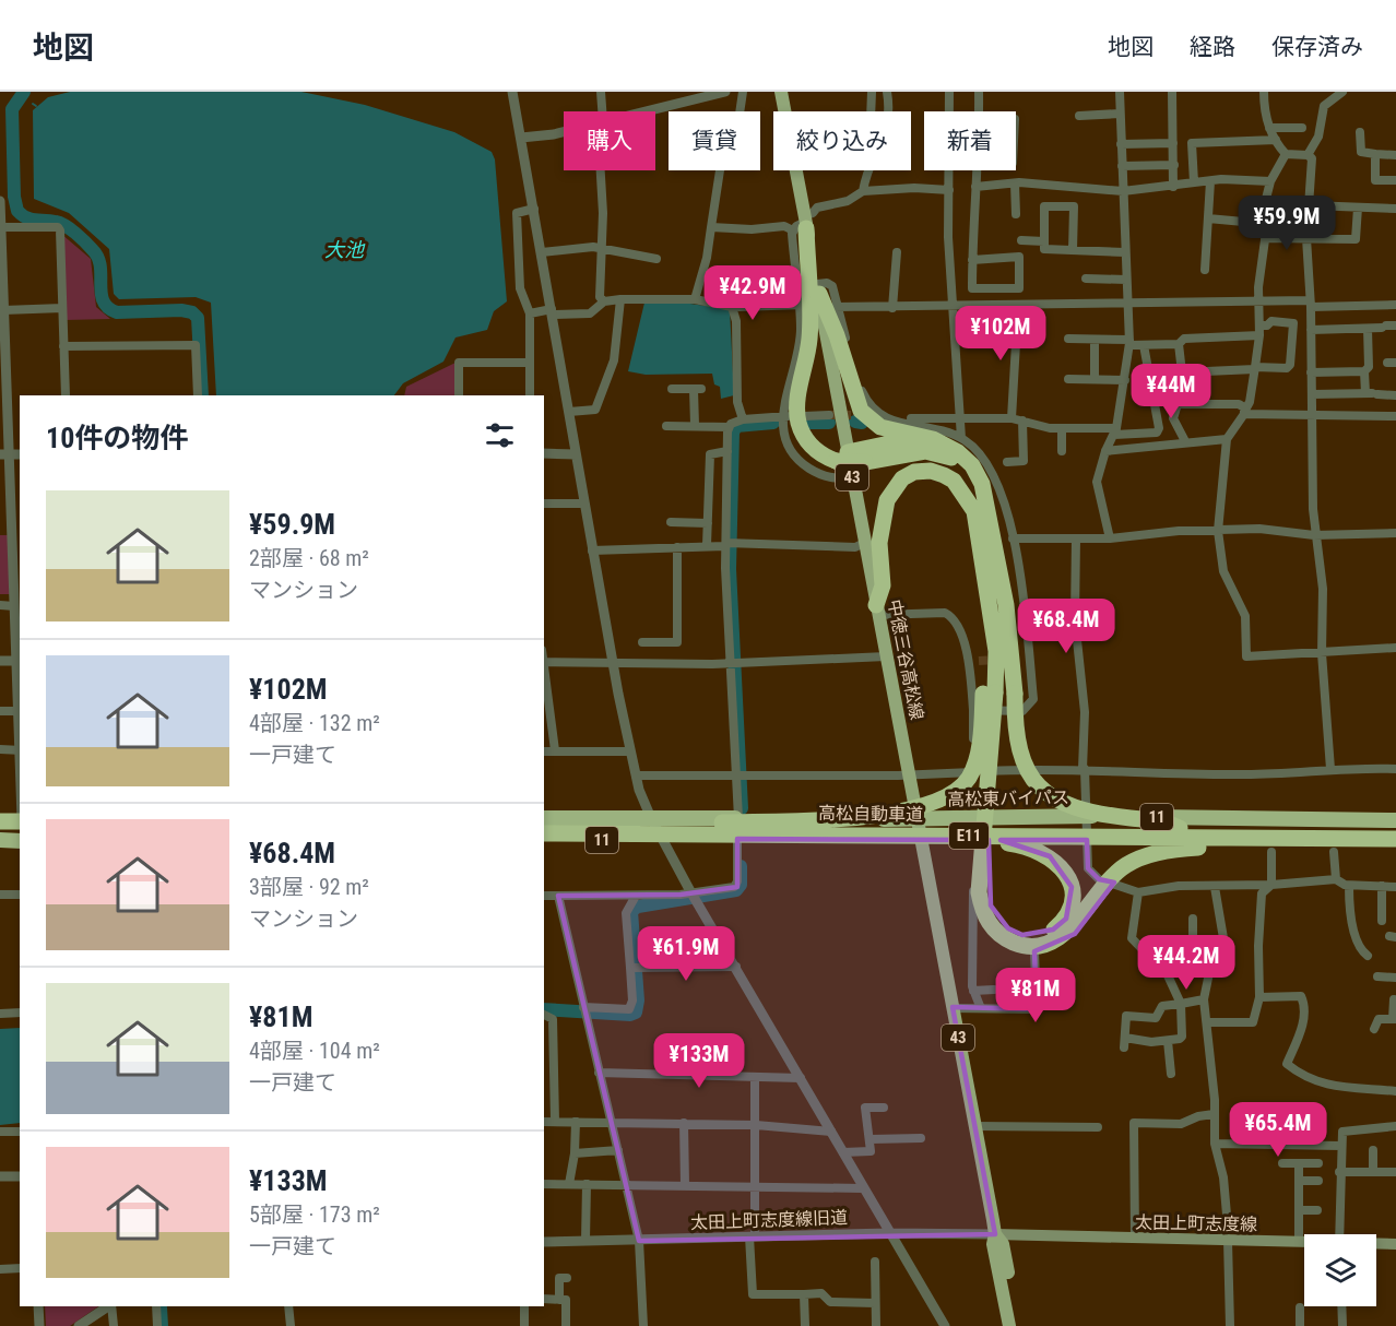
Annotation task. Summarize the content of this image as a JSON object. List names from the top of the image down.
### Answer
{
  "streets": {
    "highway": [
      "高松東バイパス",
      "高松自動車道",
      "11",
      "E11"
    ],
    "main road": ["43", "中徳三谷高松線", "太田上町志度線"],
    "street": ["太田上町志度線旧道"]
  },
  "crossings": [
    ["中徳三谷高松線", "高松東バイパス"],
    ["中徳三谷高松線", "11"],
    ["中徳三谷高松線", "太田上町志度線旧道"],
    ["中徳三谷高松線", "太田上町志度線"],
    ["太田上町志度線旧道", "太田上町志度線"]
  ],
  "water": ["大池"],
  "page": {
    "header": "地図",
    "nav": ["地図", "経路", "保存済み"],
    "chip": [
      "購入",
      "賃貸",
      "絞り込み",
      "新着"
    ],
    "price": [
      "¥59.9M",
      "¥42.9M",
      "¥102M",
      "¥44M",
      "¥68.4M",
      "¥61.9M",
      "¥44.2M",
      "¥81M",
      "¥133M",
      "¥65.4M"
    ],
    "heading": "10件の物件",
    "list": [
      {
        "name": "¥59.9M",
        "note": "2部屋 · 68 m² · マンション"
      },
      {
        "name": "¥102M",
        "note": "4部屋 · 132 m² · 一戸建て"
      },
      {
        "name": "¥68.4M",
        "note": "3部屋 · 92 m² · マンション"
      },
      {
        "name": "¥81M",
        "note": "4部屋 · 104 m² · 一戸建て"
      },
      {
        "name": "¥133M",
        "note": "5部屋 · 173 m² · 一戸建て"
      }
    ]
  }
}
